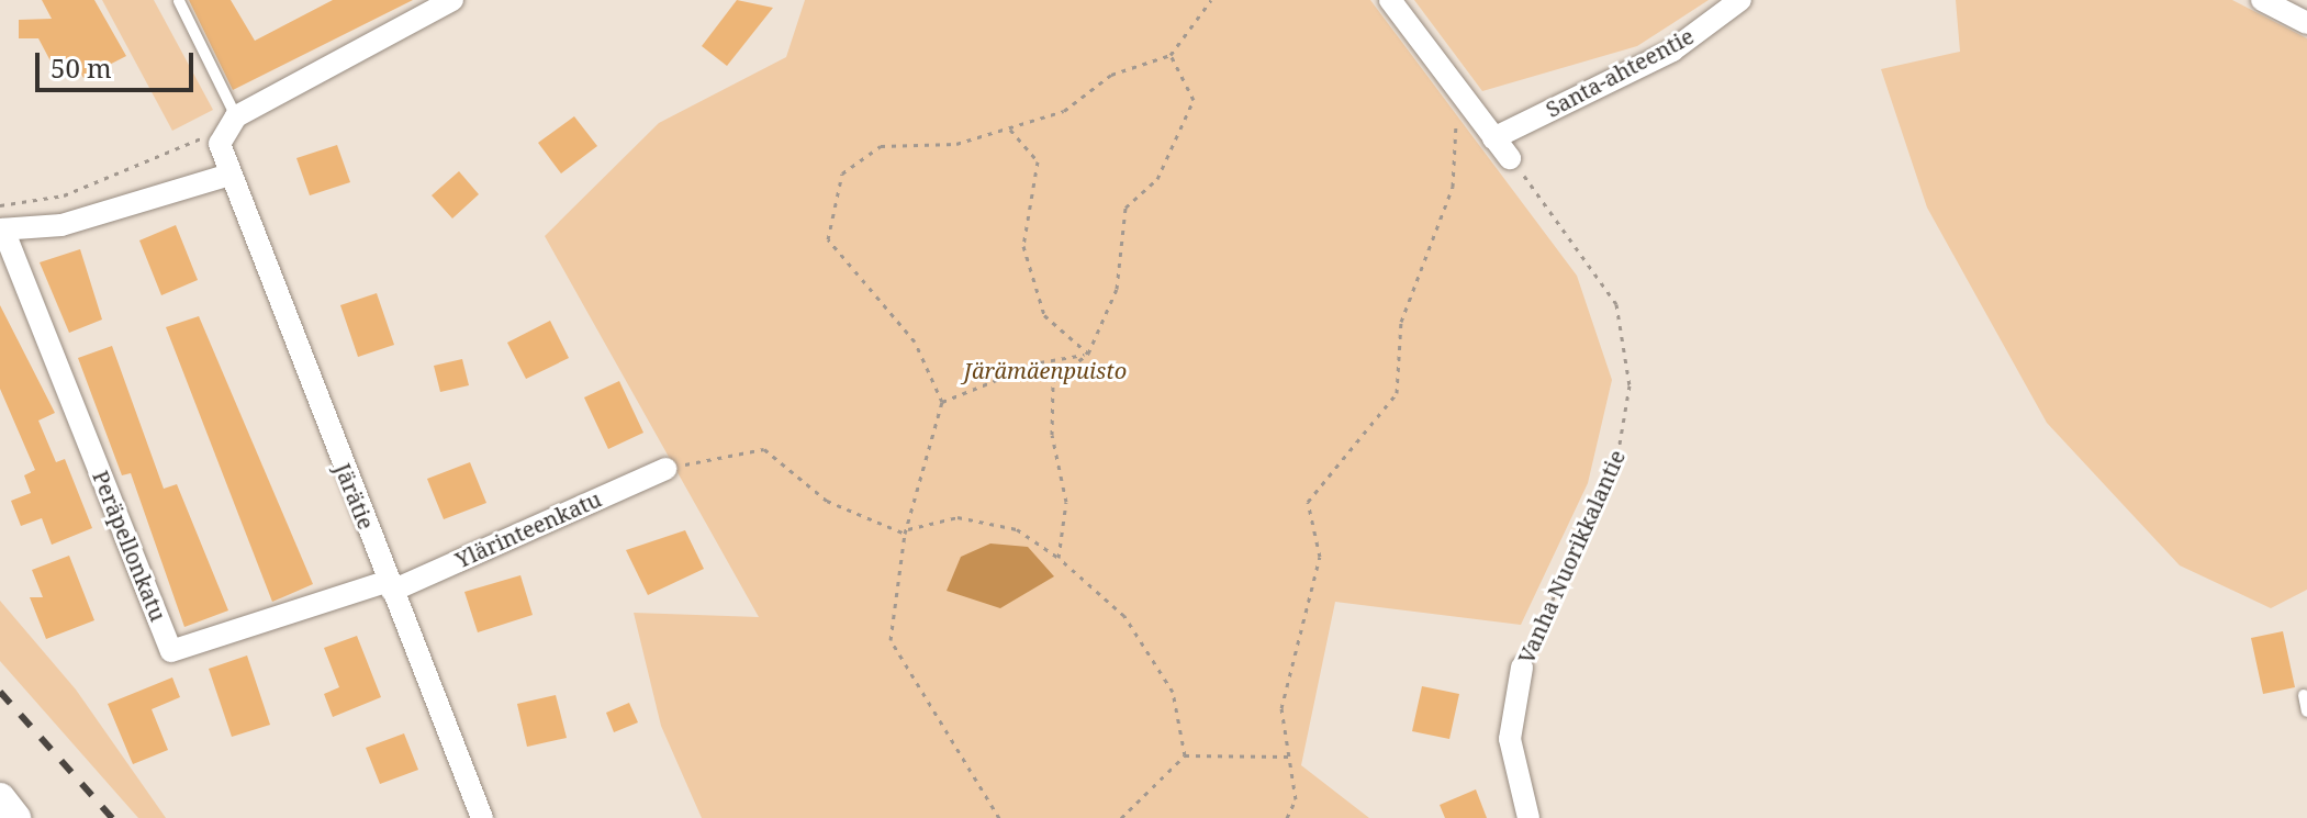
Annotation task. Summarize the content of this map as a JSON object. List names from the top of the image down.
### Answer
{
  "streets": {
    "street": [
      "Santa-ahteentie",
      "Järätie",
      "Ylärinteenkatu",
      "Peräpellonkatu",
      "Vanha Nuorikkalantie"
    ]
  },
  "crossings": [
    ["Järätie", "Ylärinteenkatu"],
    ["Järätie", "Peräpellonkatu"],
    ["Ylärinteenkatu", "Peräpellonkatu"]
  ],
  "parks": ["Järämäenpuisto"],
  "scale_bar": "50 m"
}
